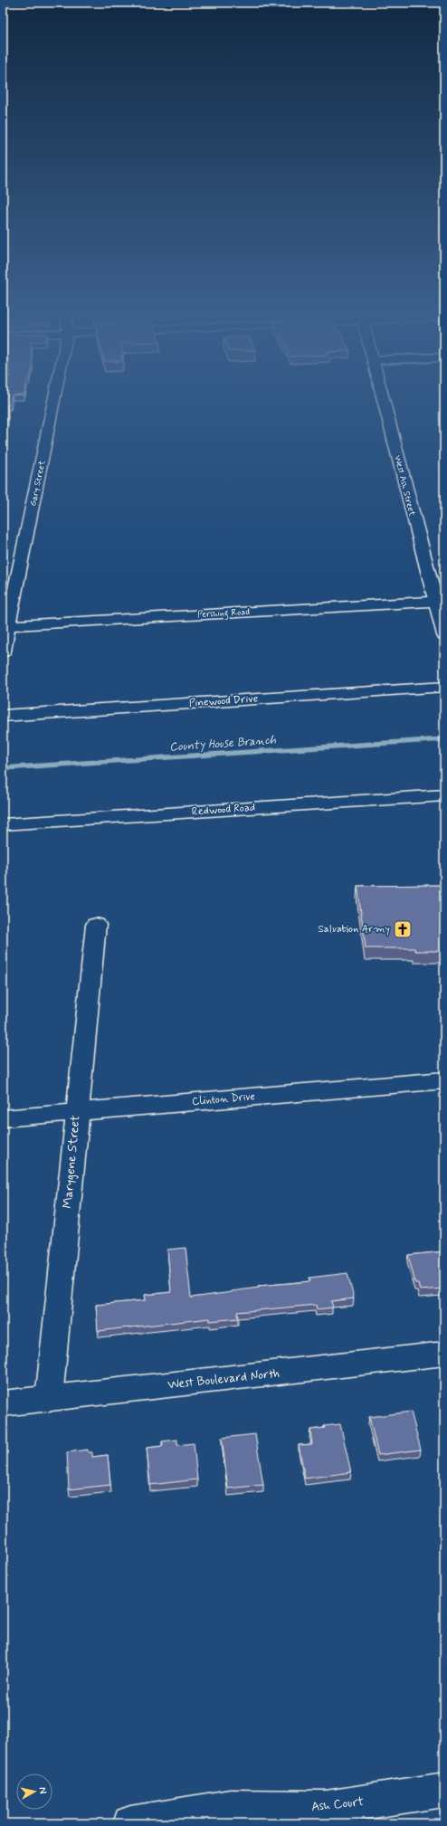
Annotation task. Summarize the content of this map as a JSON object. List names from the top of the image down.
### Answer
{
  "streets": {
    "street": [
      "Gary Street",
      "West Ash Street",
      "Pershing Road",
      "Pinewood Drive",
      "Redwood Road",
      "Clinton Drive",
      "Marygene Street",
      "West Boulevard North",
      "Ash Court"
    ]
  },
  "crossings": [
    ["Gary Street", "Pershing Road"],
    ["West Ash Street", "Pershing Road"],
    ["Clinton Drive", "Marygene Street"],
    ["Marygene Street", "West Boulevard North"]
  ],
  "water": ["County House Branch"],
  "places": {
    "church": ["Salvation Army"]
  },
  "north": "right"
}
